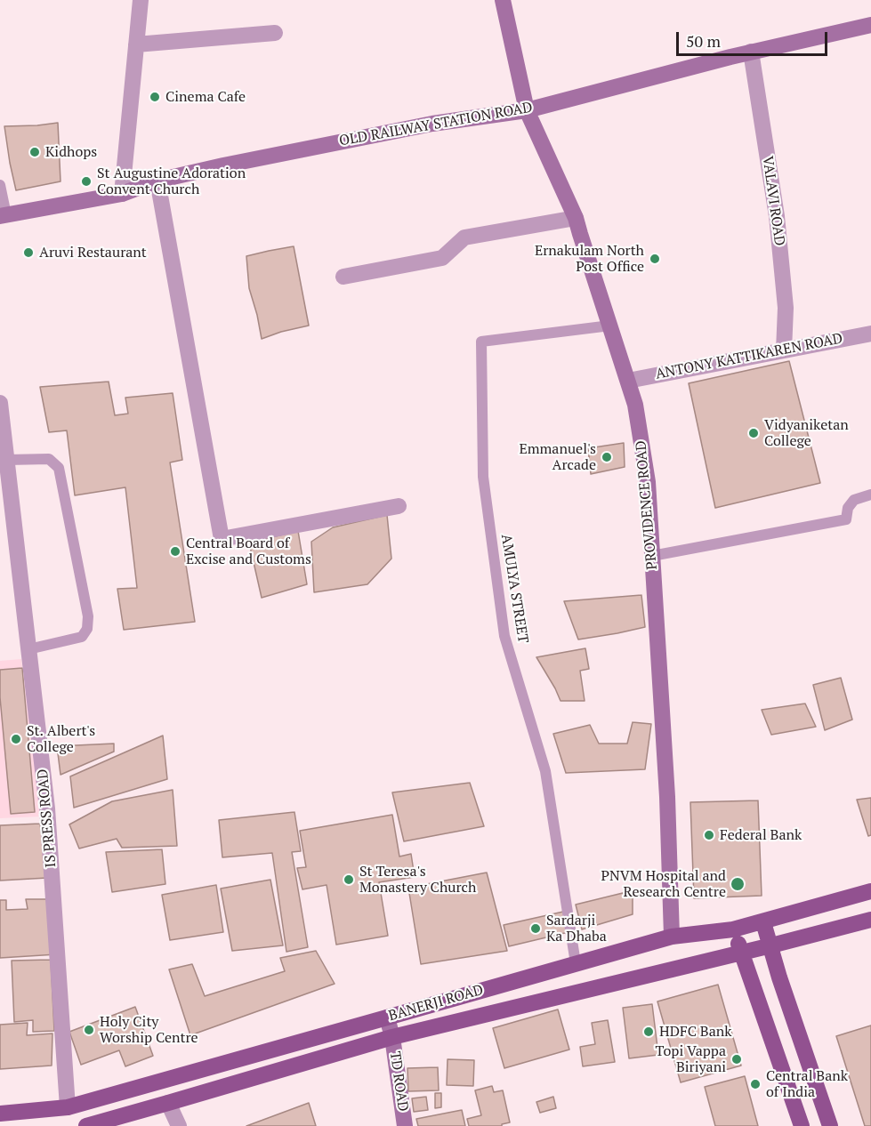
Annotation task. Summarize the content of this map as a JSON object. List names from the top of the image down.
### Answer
{
  "streets": {
    "main road": ["BANERJI ROAD"],
    "street": [
      "OLD RAILWAY STATION ROAD",
      "VALAVI ROAD",
      "ANTONY KATTIKAREN ROAD",
      "PROVIDENCE ROAD",
      "IS PRESS ROAD",
      "TD ROAD"
    ],
    "lane": ["AMULYA STREET"]
  },
  "crossings": [
    ["OLD RAILWAY STATION ROAD", "VALAVI ROAD"],
    ["OLD RAILWAY STATION ROAD", "PROVIDENCE ROAD"],
    ["VALAVI ROAD", "ANTONY KATTIKAREN ROAD"],
    ["ANTONY KATTIKAREN ROAD", "PROVIDENCE ROAD"],
    ["PROVIDENCE ROAD", "AMULYA STREET"],
    ["PROVIDENCE ROAD", "BANERJI ROAD"],
    ["AMULYA STREET", "BANERJI ROAD"],
    ["IS PRESS ROAD", "BANERJI ROAD"],
    ["BANERJI ROAD", "TD ROAD"]
  ],
  "places": [
    "Cinema Cafe",
    "Kidhops",
    "St Augustine Adoration Convent Church",
    "Aruvi Restaurant",
    "Ernakulam North Post Office",
    "Vidyaniketan College",
    "Emmanuel's Arcade",
    "Central Board of Excise and Customs",
    "St. Albert's College",
    "Federal Bank",
    "St Teresa's Monastery Church",
    "PNVM Hospital and Research Centre",
    "Sardarji Ka Dhaba",
    "Holy City Worship Centre",
    "HDFC Bank",
    "Topi Vappa Biriyani",
    "Central Bank of India"
  ],
  "scale_bar": "50 m"
}
